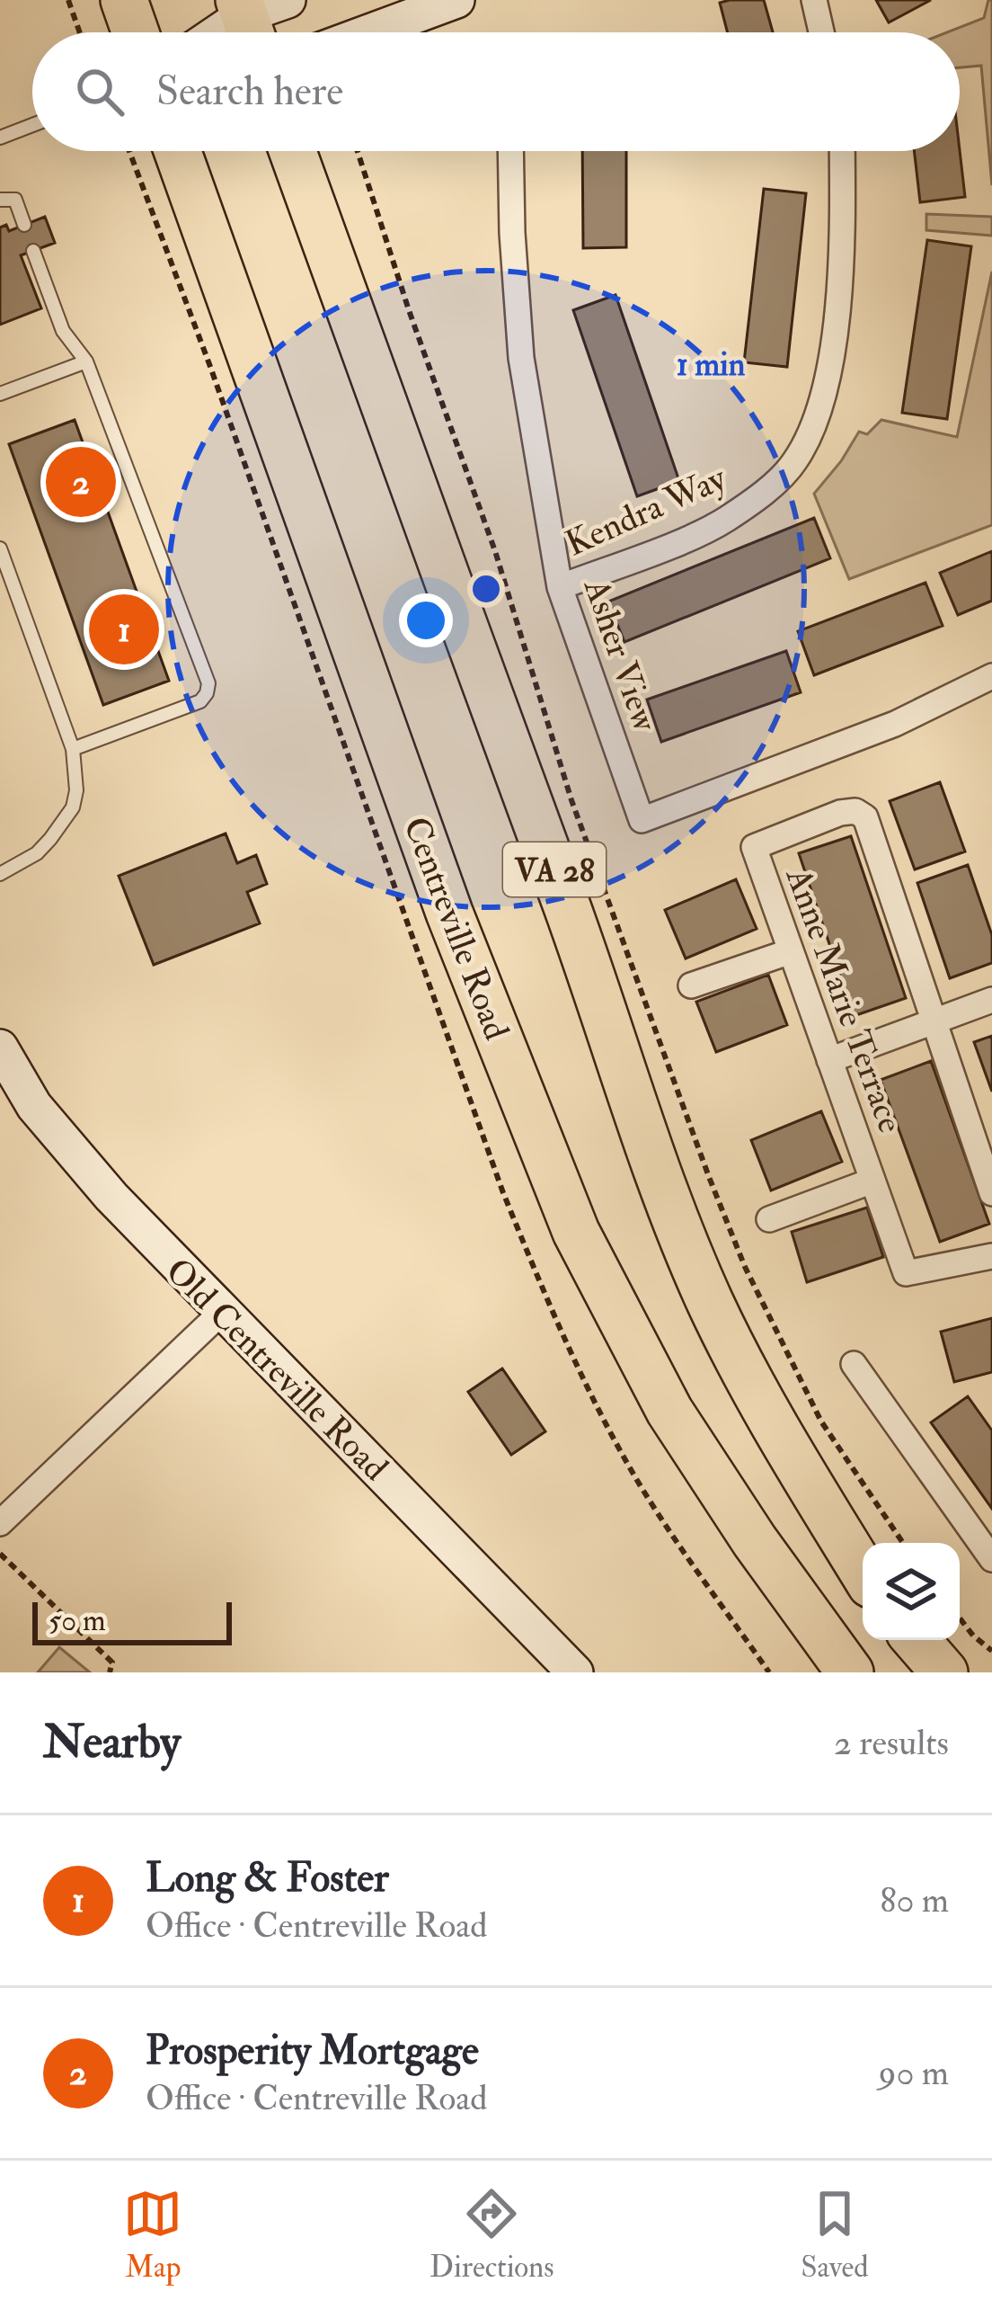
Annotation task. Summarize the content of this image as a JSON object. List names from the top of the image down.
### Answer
{
  "streets": {
    "highway": ["VA 28", "Centreville Road"],
    "street": [
      "Kendra Way",
      "Asher View",
      "Anne Marie Terrace",
      "Old Centreville Road"
    ]
  },
  "crossings": [
    ["Kendra Way", "Asher View"]
  ],
  "scale_bar": "50 m",
  "page": {
    "search": "Search here",
    "pins": ["2", "1"],
    "scale": "50 m",
    "heading": ["Nearby", "2 results"],
    "list": [
      {
        "mark": "1",
        "name": "Long & Foster",
        "note": "Office · Centreville Road",
        "value": "80 m"
      },
      {
        "mark": "2",
        "name": "Prosperity Mortgage",
        "note": "Office · Centreville Road",
        "value": "90 m"
      }
    ],
    "nav": ["Map", "Directions", "Saved"]
  },
  "rings": ["1 min"]
}
